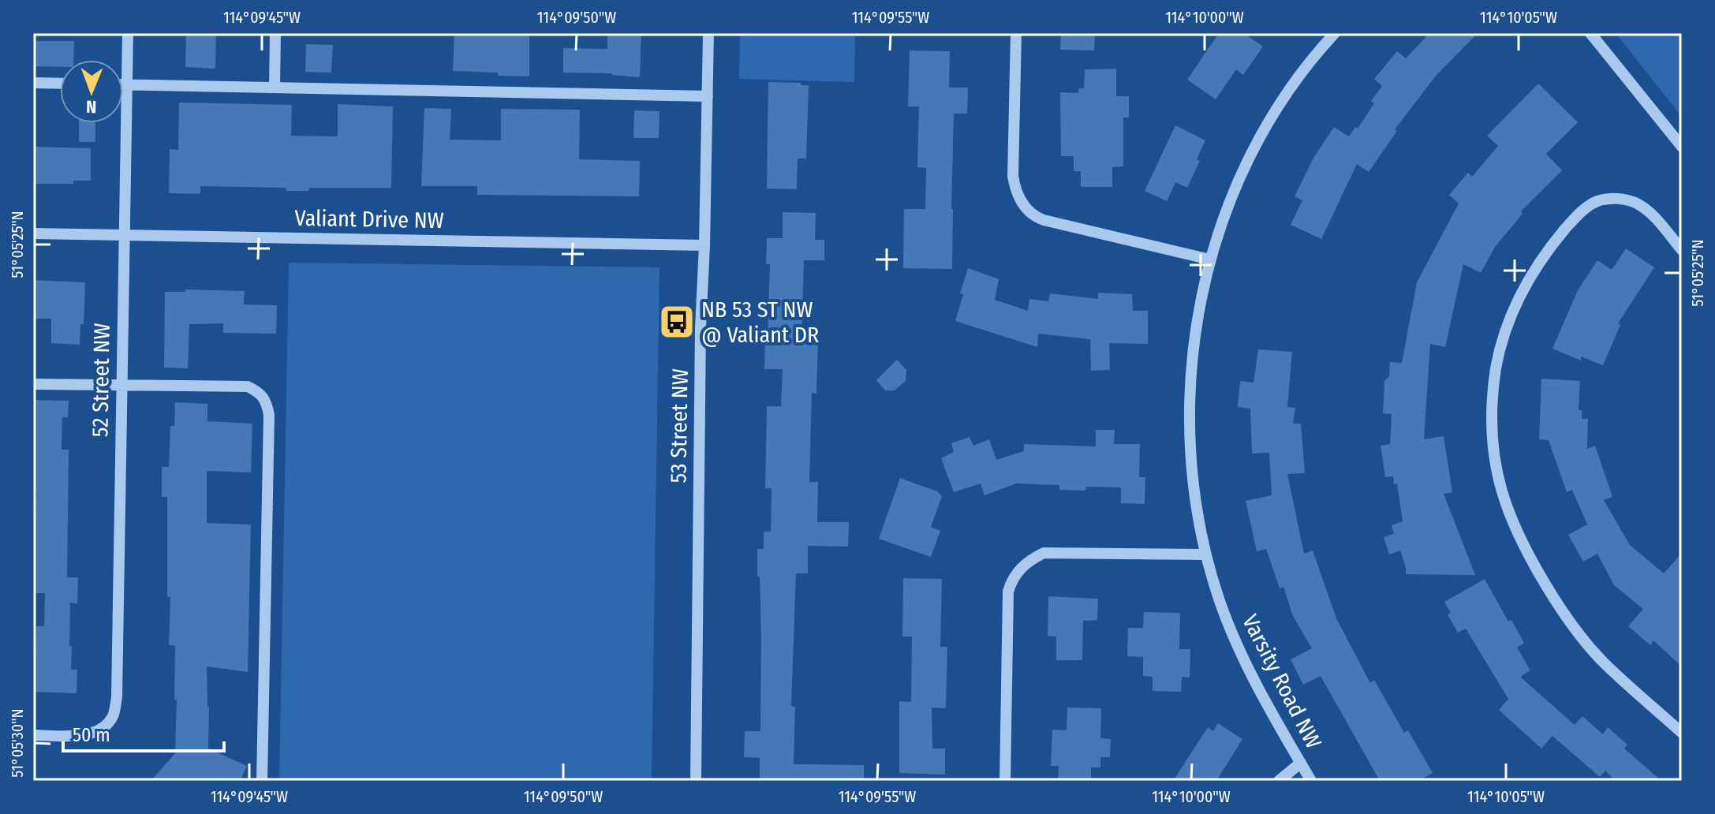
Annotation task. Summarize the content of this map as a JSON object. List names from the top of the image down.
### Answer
{
  "streets": {
    "street": [
      "Valiant Drive NW",
      "52 Street NW",
      "53 Street NW",
      "Varsity Road NW"
    ]
  },
  "crossings": [
    ["Valiant Drive NW", "52 Street NW"],
    ["Valiant Drive NW", "53 Street NW"]
  ],
  "places": {
    "bus stop": ["NB 53 ST NW @ Valiant DR"]
  },
  "scale_bar": "50 m",
  "north": "bottom",
  "coordinates": [
    "114°09'45\"W",
    "114°09'50\"W",
    "114°09'55\"W",
    "114°10'00\"W",
    "114°10'05\"W",
    "51°05'25\"N",
    "51°05'30\"N"
  ]
}
